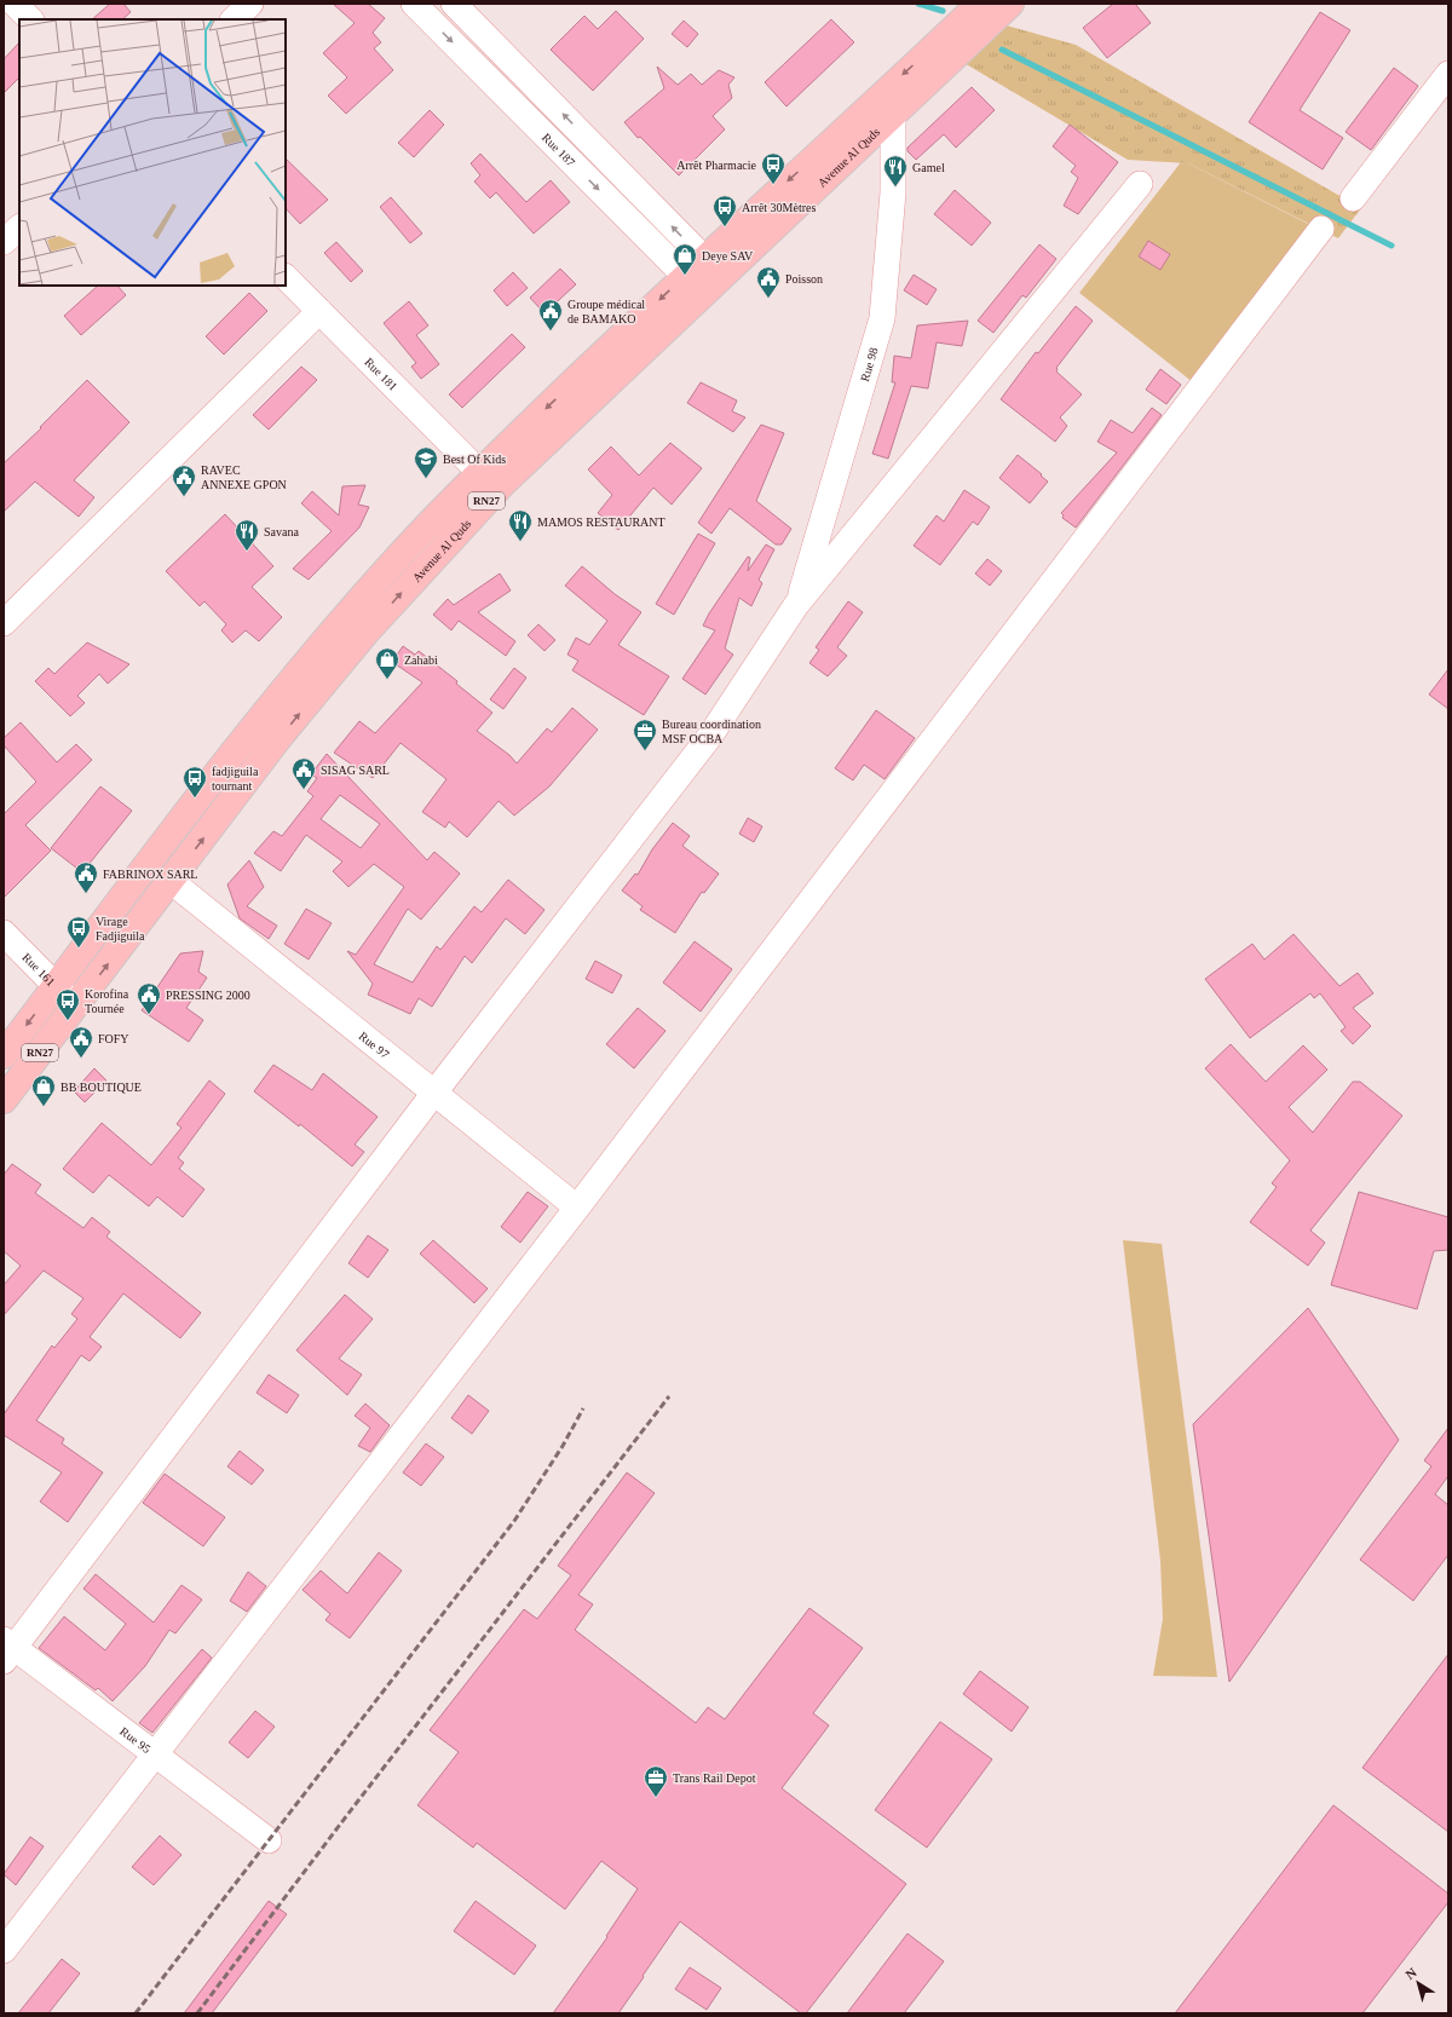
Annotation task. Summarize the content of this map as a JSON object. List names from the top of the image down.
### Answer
{
  "streets": {
    "main road": ["Avenue Al Quds", "RN27"],
    "street": [
      "Rue 187",
      "Rue 98",
      "Rue 181",
      "Rue 161",
      "Rue 97",
      "Rue 95"
    ]
  },
  "crossings": [
    ["Rue 187", "Avenue Al Quds"],
    ["Avenue Al Quds", "Rue 98"],
    ["Avenue Al Quds", "Rue 181"],
    ["Avenue Al Quds", "Rue 161"],
    ["Avenue Al Quds", "Rue 97"]
  ],
  "places": {
    "bus stop": [
      "Arrêt Pharmacie",
      "Arrêt 30Mètres",
      "fadjiguila tournant",
      "Virage Fadjiguila",
      "Korofina Tournée"
    ],
    "restaurant": ["Gamel", "MAMOS RESTAURANT", "Savana"],
    "shop": ["Deye SAV", "Zahabi", "BB BOUTIQUE"],
    "public building": [
      "Poisson",
      "Groupe médical de BAMAKO",
      "RAVEC ANNEXE GPON",
      "SISAG SARL",
      "FABRINOX SARL",
      "PRESSING 2000",
      "FOFY"
    ],
    "school or university": ["Best Of Kids"],
    "office": ["Bureau coordination MSF OCBA", "Trans Rail Depot"]
  },
  "north": "top left"
}
